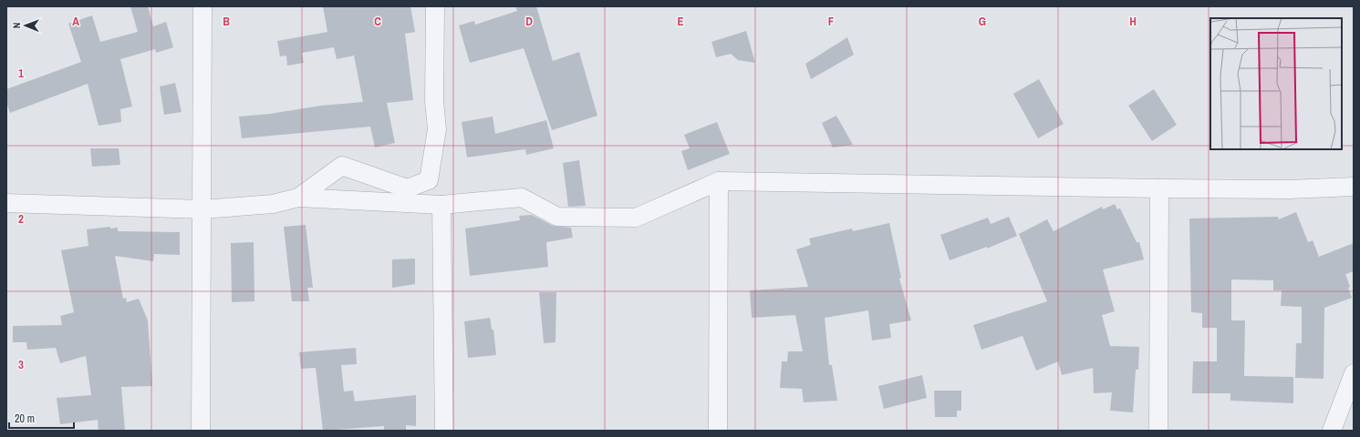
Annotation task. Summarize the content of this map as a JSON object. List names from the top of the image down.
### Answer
{
  "scale_bar": "20 m",
  "north": "left",
  "grid": {
    "columns": [
      "A",
      "B",
      "C",
      "D",
      "E",
      "F",
      "G",
      "H"
    ],
    "rows": ["1", "2", "3"]
  }
}
